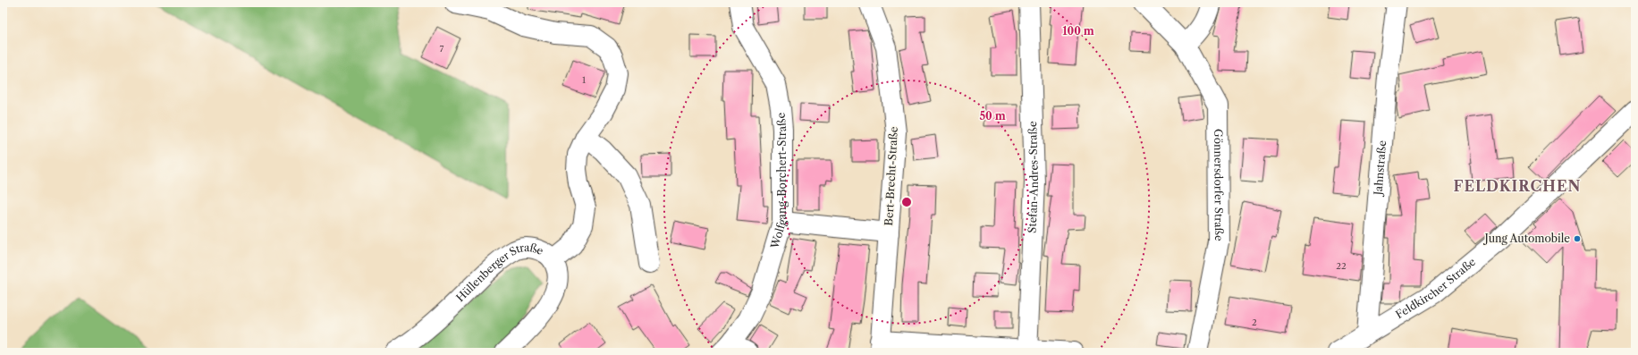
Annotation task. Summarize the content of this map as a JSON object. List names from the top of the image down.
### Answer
{
  "streets": {
    "street": [
      "Jahnstraße",
      "Bert-Brecht-Straße",
      "Stefan-Andres-Straße",
      "Wolfgang-Borchert-Straße",
      "Gönnersdorfer Straße",
      "Hüllenberger Straße",
      "Feldkircher Straße"
    ]
  },
  "crossings": [
    ["Jahnstraße", "Feldkircher Straße"]
  ],
  "districts": ["FELDKIRCHEN"],
  "places": ["Jung Automobile"],
  "house_numbers": [
    "7",
    "1",
    "22",
    "2"
  ],
  "rings": ["100 m", "50 m"]
}
